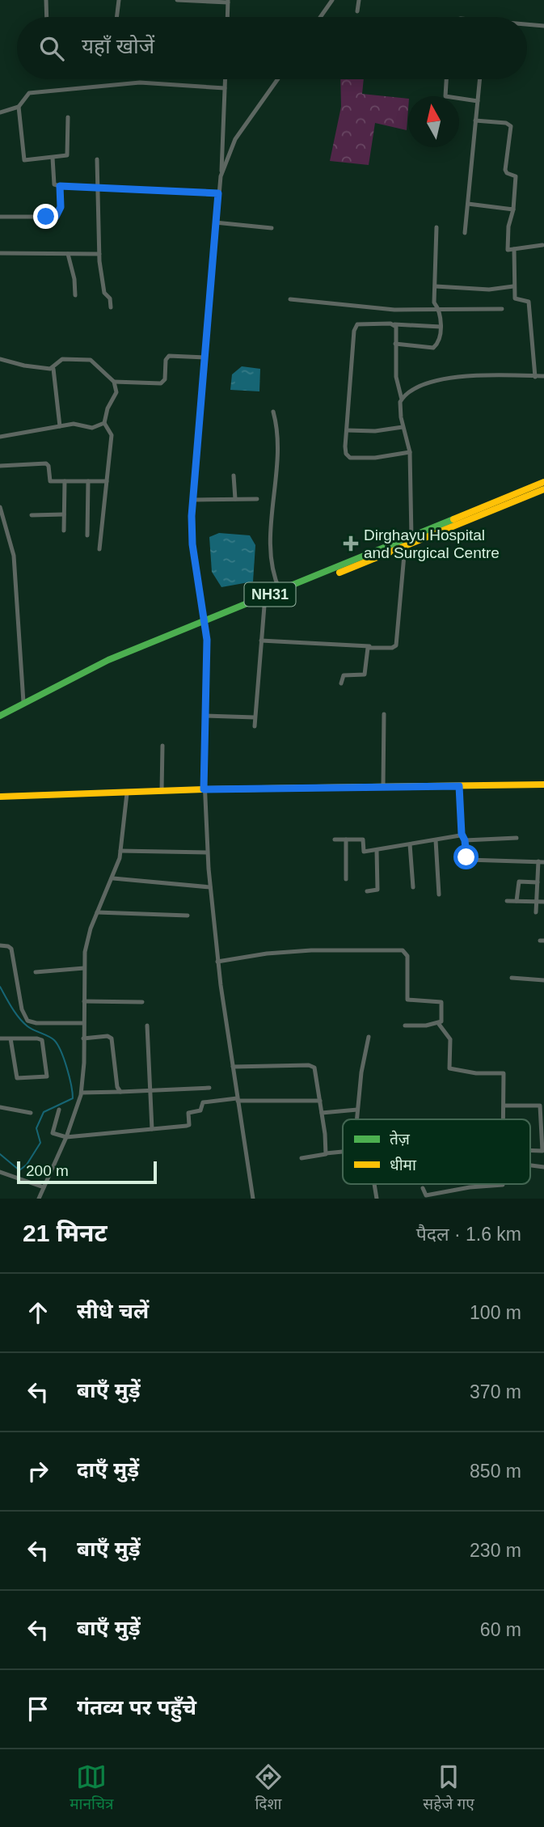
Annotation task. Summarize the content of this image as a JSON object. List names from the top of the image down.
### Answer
{
  "streets": {
    "main road": ["NH31"]
  },
  "places": {
    "health": ["Dirghayu Hospital and Surgical Centre"]
  },
  "legend": ["तेज़", "धीमा"],
  "scale_bar": "200 m",
  "north": "top",
  "page": {
    "search": "यहाँ खोजें",
    "scale": "200 m",
    "heading": ["21 मिनट", "पैदल · 1.6 km"],
    "list": [
      ["सीधे चलें", "100 m"],
      ["बाएँ मुड़ें", "370 m"],
      ["दाएँ मुड़ें", "850 m"],
      ["बाएँ मुड़ें", "230 m"],
      ["बाएँ मुड़ें", "60 m"],
      "गंतव्य पर पहुँचे"
    ],
    "nav": ["मानचित्र", "दिशा", "सहेजे गए"]
  }
}
